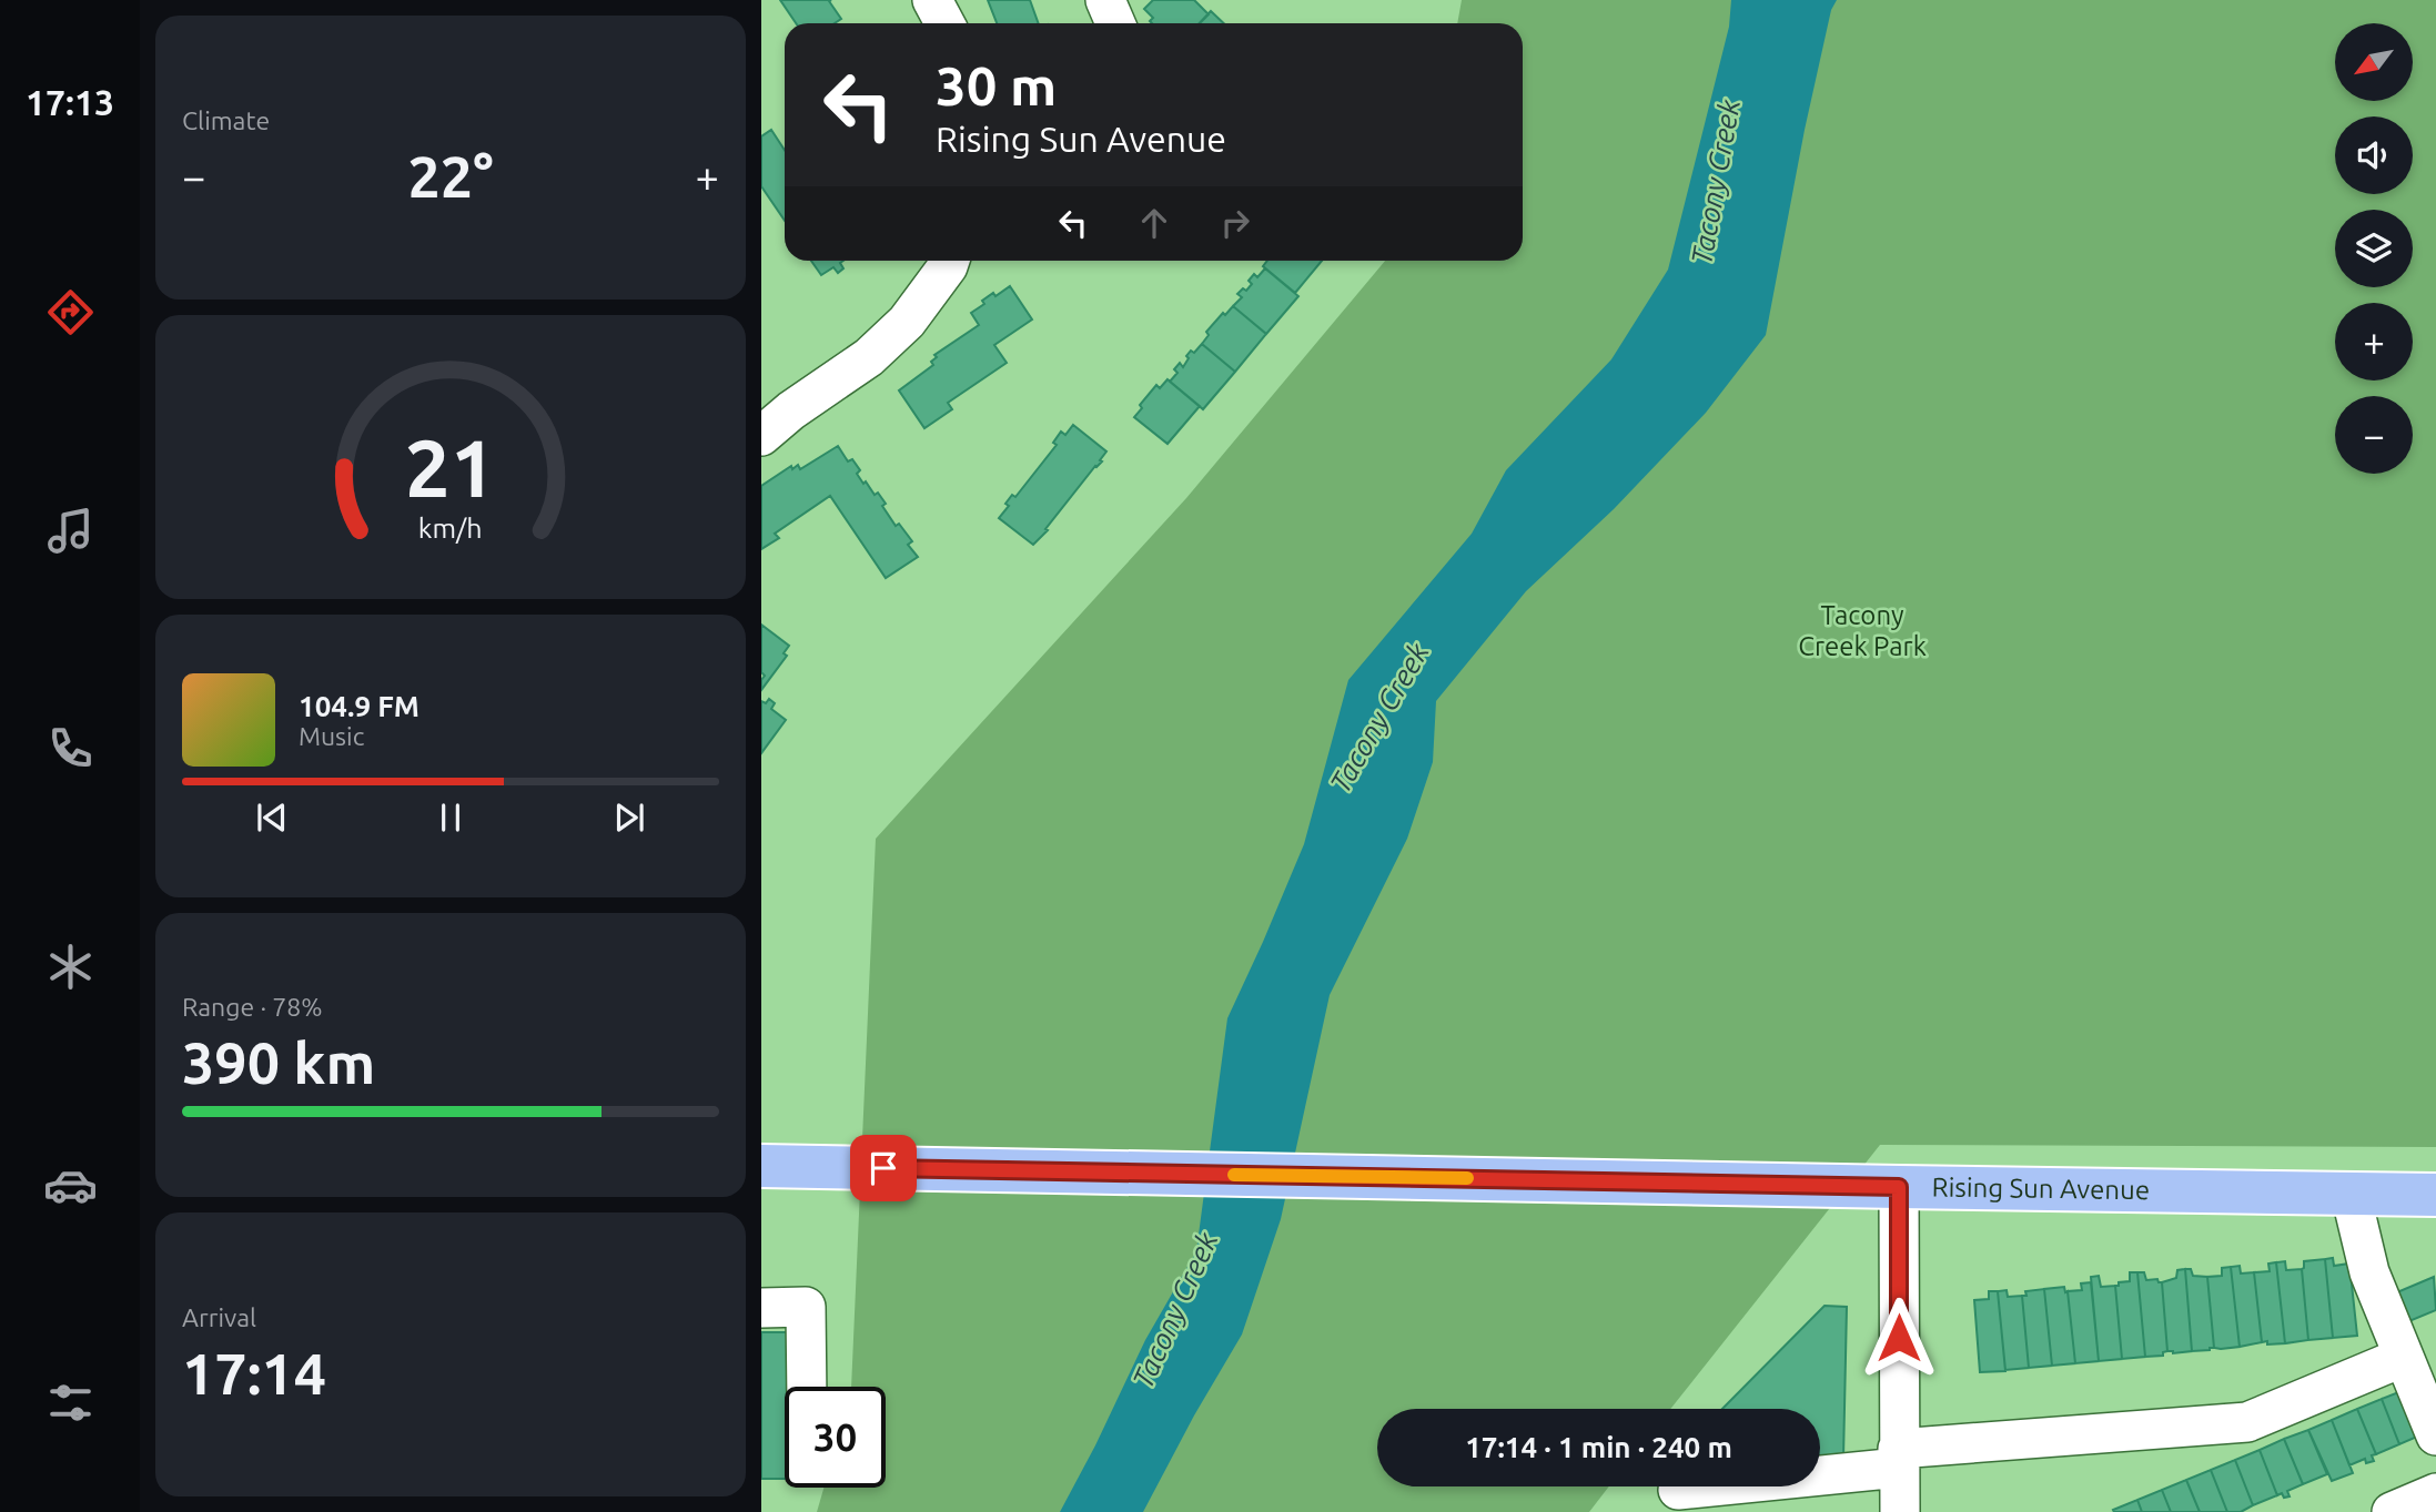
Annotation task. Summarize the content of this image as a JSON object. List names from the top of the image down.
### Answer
{
  "streets": {
    "main road": ["Rising Sun Avenue"]
  },
  "water": ["Tacony Creek"],
  "parks": ["Tacony Creek Park"],
  "north": "bottom left",
  "page": {
    "tabs": "17:13",
    "tile": [
      "Climate",
      ["Range · 78%", "390 km"],
      ["Arrival", "17:14"]
    ],
    "map_buttons": ["+", "−"],
    "turn": ["30 m", "Rising Sun Avenue"],
    "heat": ["−", "22°", "+"],
    "song": ["104.9 FM", "Music"],
    "limit": "30",
    "trip": "17:14 · 1 min · 240 m",
    "gauge": ["21", "km/h"]
  }
}
